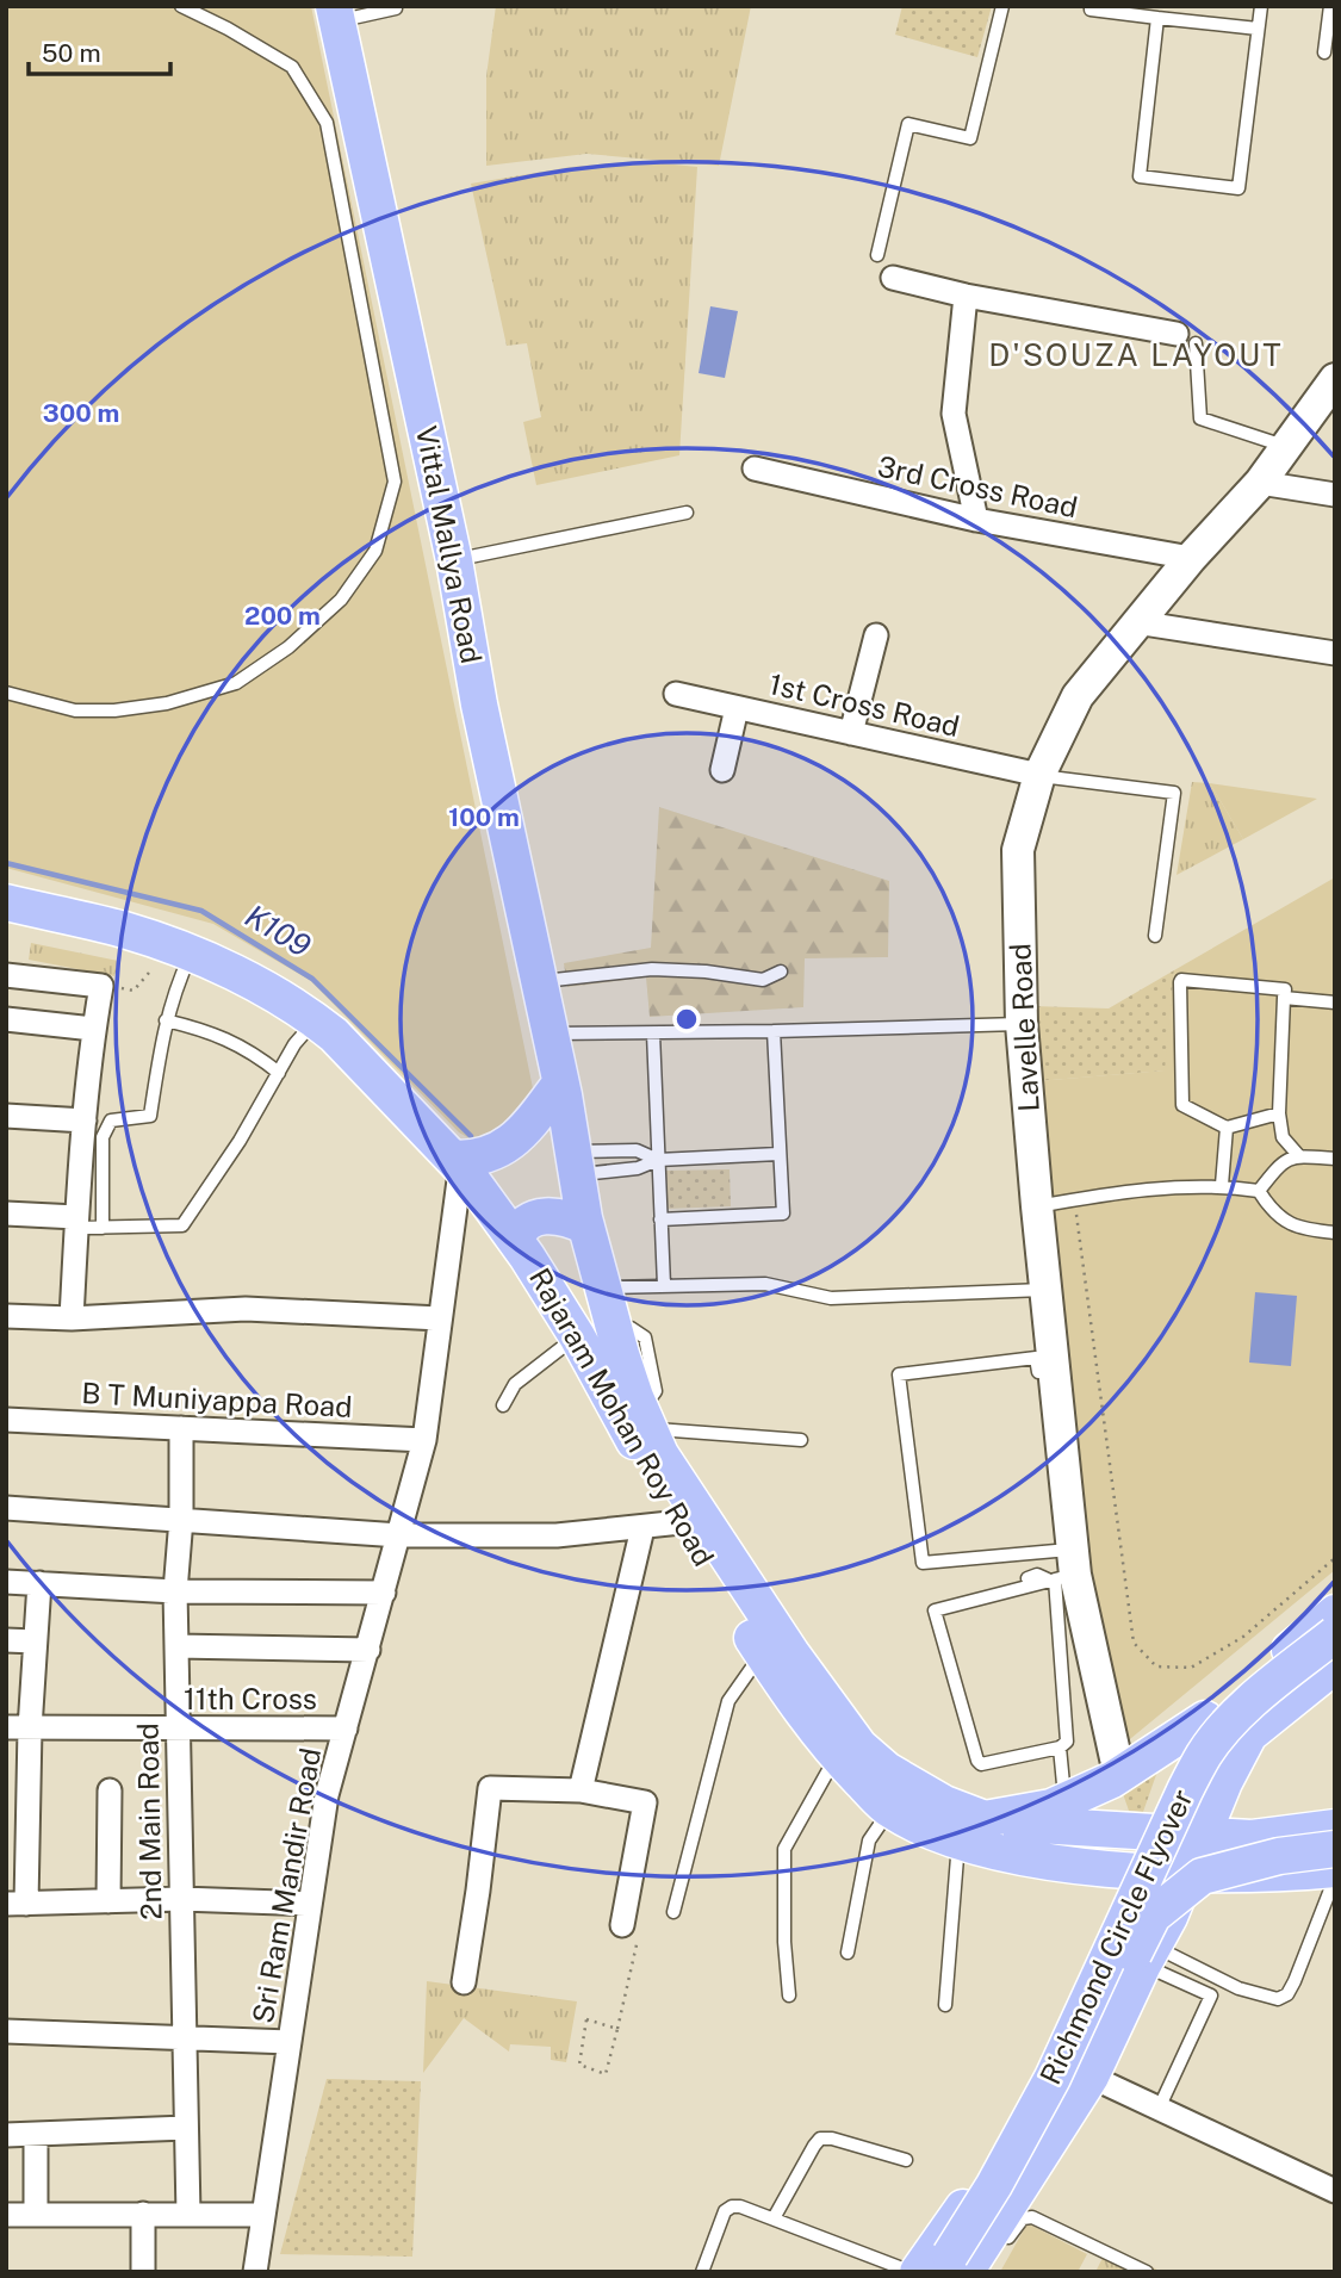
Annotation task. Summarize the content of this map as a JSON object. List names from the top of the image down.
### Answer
{
  "streets": {
    "main road": ["Vittal Mallya Road", "Rajaram Mohan Roy Road", "Richmond Circle Flyover"],
    "street": [
      "3rd Cross Road",
      "1st Cross Road",
      "Lavelle Road",
      "B T Muniyappa Road",
      "11th Cross",
      "2nd Main Road",
      "Sri Ram Mandir Road"
    ]
  },
  "crossings": [
    ["3rd Cross Road", "Lavelle Road"],
    ["Vittal Mallya Road", "Rajaram Mohan Roy Road"],
    ["1st Cross Road", "Lavelle Road"],
    ["B T Muniyappa Road", "2nd Main Road"],
    ["B T Muniyappa Road", "Sri Ram Mandir Road"],
    ["Rajaram Mohan Roy Road", "Sri Ram Mandir Road"],
    ["11th Cross", "2nd Main Road"],
    ["11th Cross", "Sri Ram Mandir Road"]
  ],
  "districts": ["D'SOUZA LAYOUT"],
  "water": ["K109"],
  "scale_bar": "50 m",
  "rings": ["300 m", "200 m", "100 m"]
}
